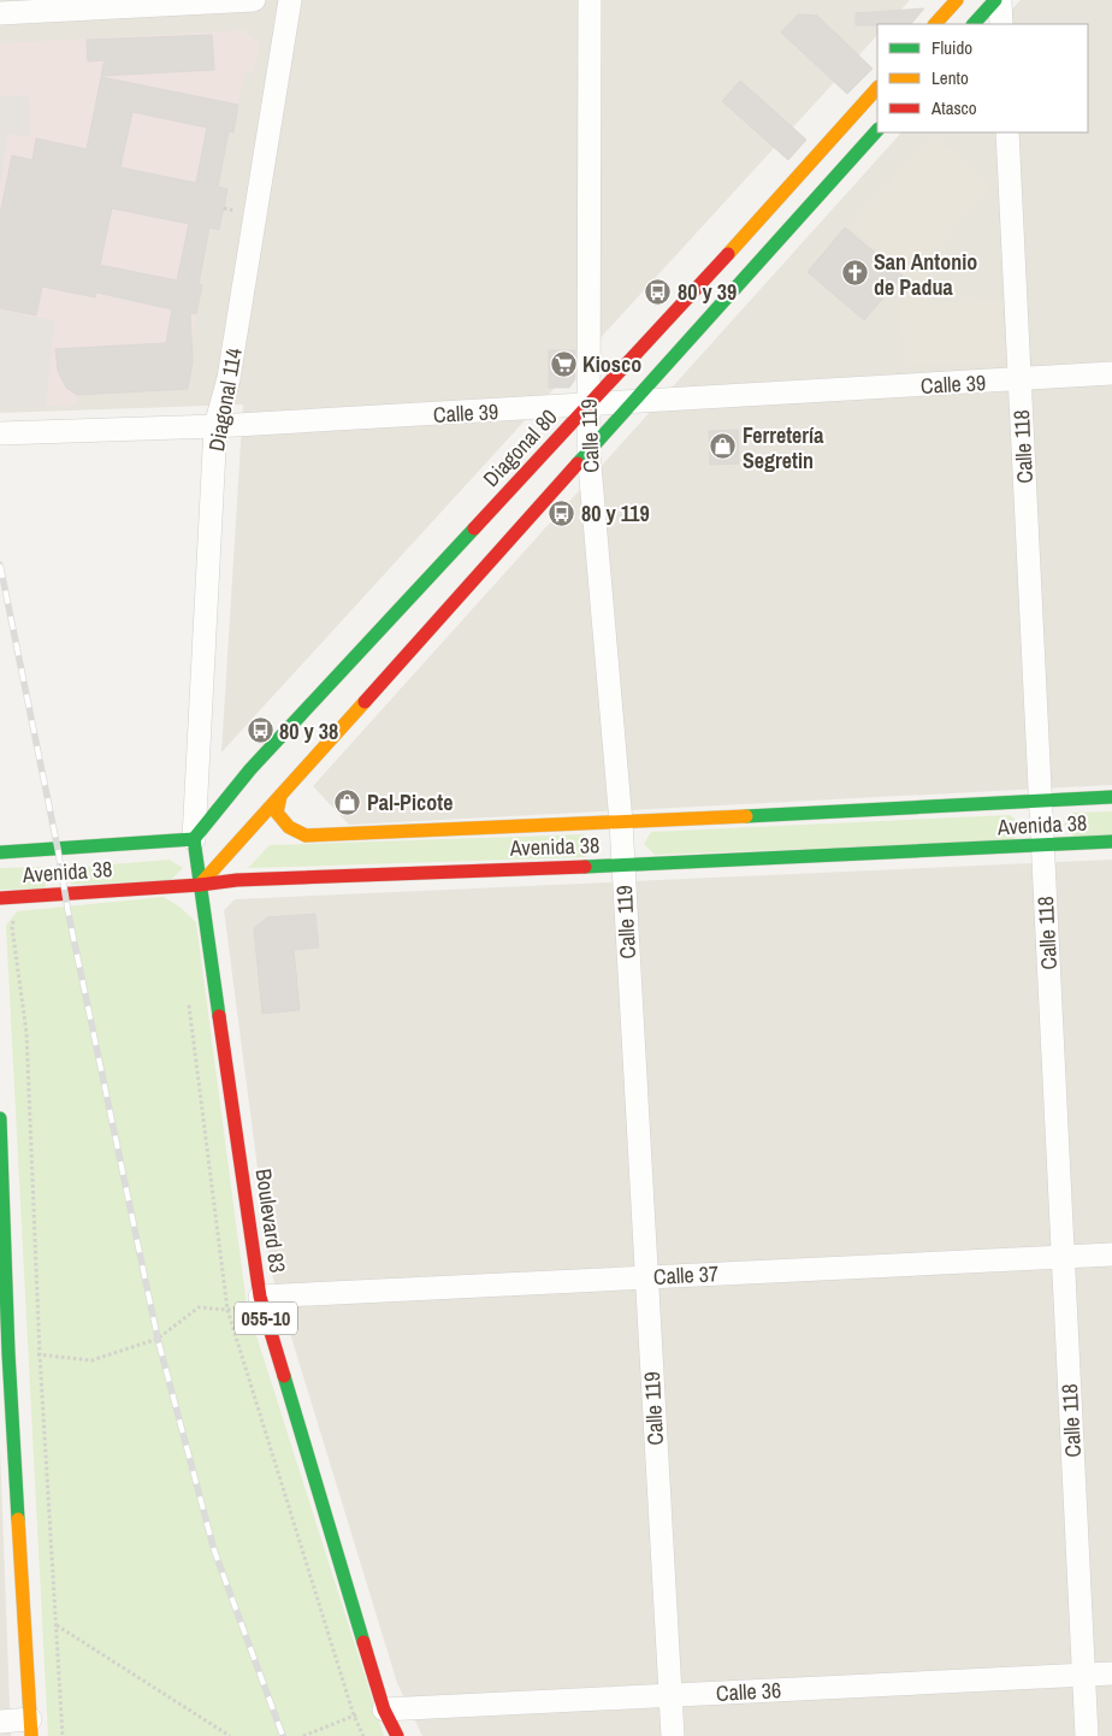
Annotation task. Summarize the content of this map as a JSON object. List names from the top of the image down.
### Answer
{
  "streets": {
    "main road": [
      "Diagonal 80",
      "Avenida 38",
      "Boulevard 83",
      "055-10"
    ],
    "street": [
      "Calle 39",
      "Diagonal 114",
      "Calle 119",
      "Calle 118",
      "Calle 37",
      "Calle 36"
    ]
  },
  "crossings": [
    ["Calle 39", "Diagonal 114"],
    ["Calle 39", "Calle 119"],
    ["Calle 39", "Calle 118"],
    ["Calle 39", "Diagonal 80"],
    ["Diagonal 114", "Diagonal 80"],
    ["Diagonal 114", "Avenida 38"],
    ["Diagonal 114", "Boulevard 83"],
    ["Calle 119", "Diagonal 80"],
    ["Calle 119", "Avenida 38"],
    ["Calle 119", "Calle 37"],
    ["Calle 119", "Calle 36"],
    ["Calle 118", "Avenida 38"],
    ["Calle 118", "Calle 37"],
    ["Calle 118", "Calle 36"],
    ["Diagonal 80", "Avenida 38"],
    ["Diagonal 80", "Boulevard 83"],
    ["Avenida 38", "Boulevard 83"],
    ["Boulevard 83", "Calle 37"],
    ["Boulevard 83", "Calle 36"]
  ],
  "places": {
    "church": ["San Antonio de Padua"],
    "bus stop": ["80 y 39", "80 y 119", "80 y 38"],
    "supermarket": ["Kiosco"],
    "shop": ["Ferretería Segretin", "Pal-Picote"]
  },
  "legend": ["Fluido", "Lento", "Atasco"]
}
